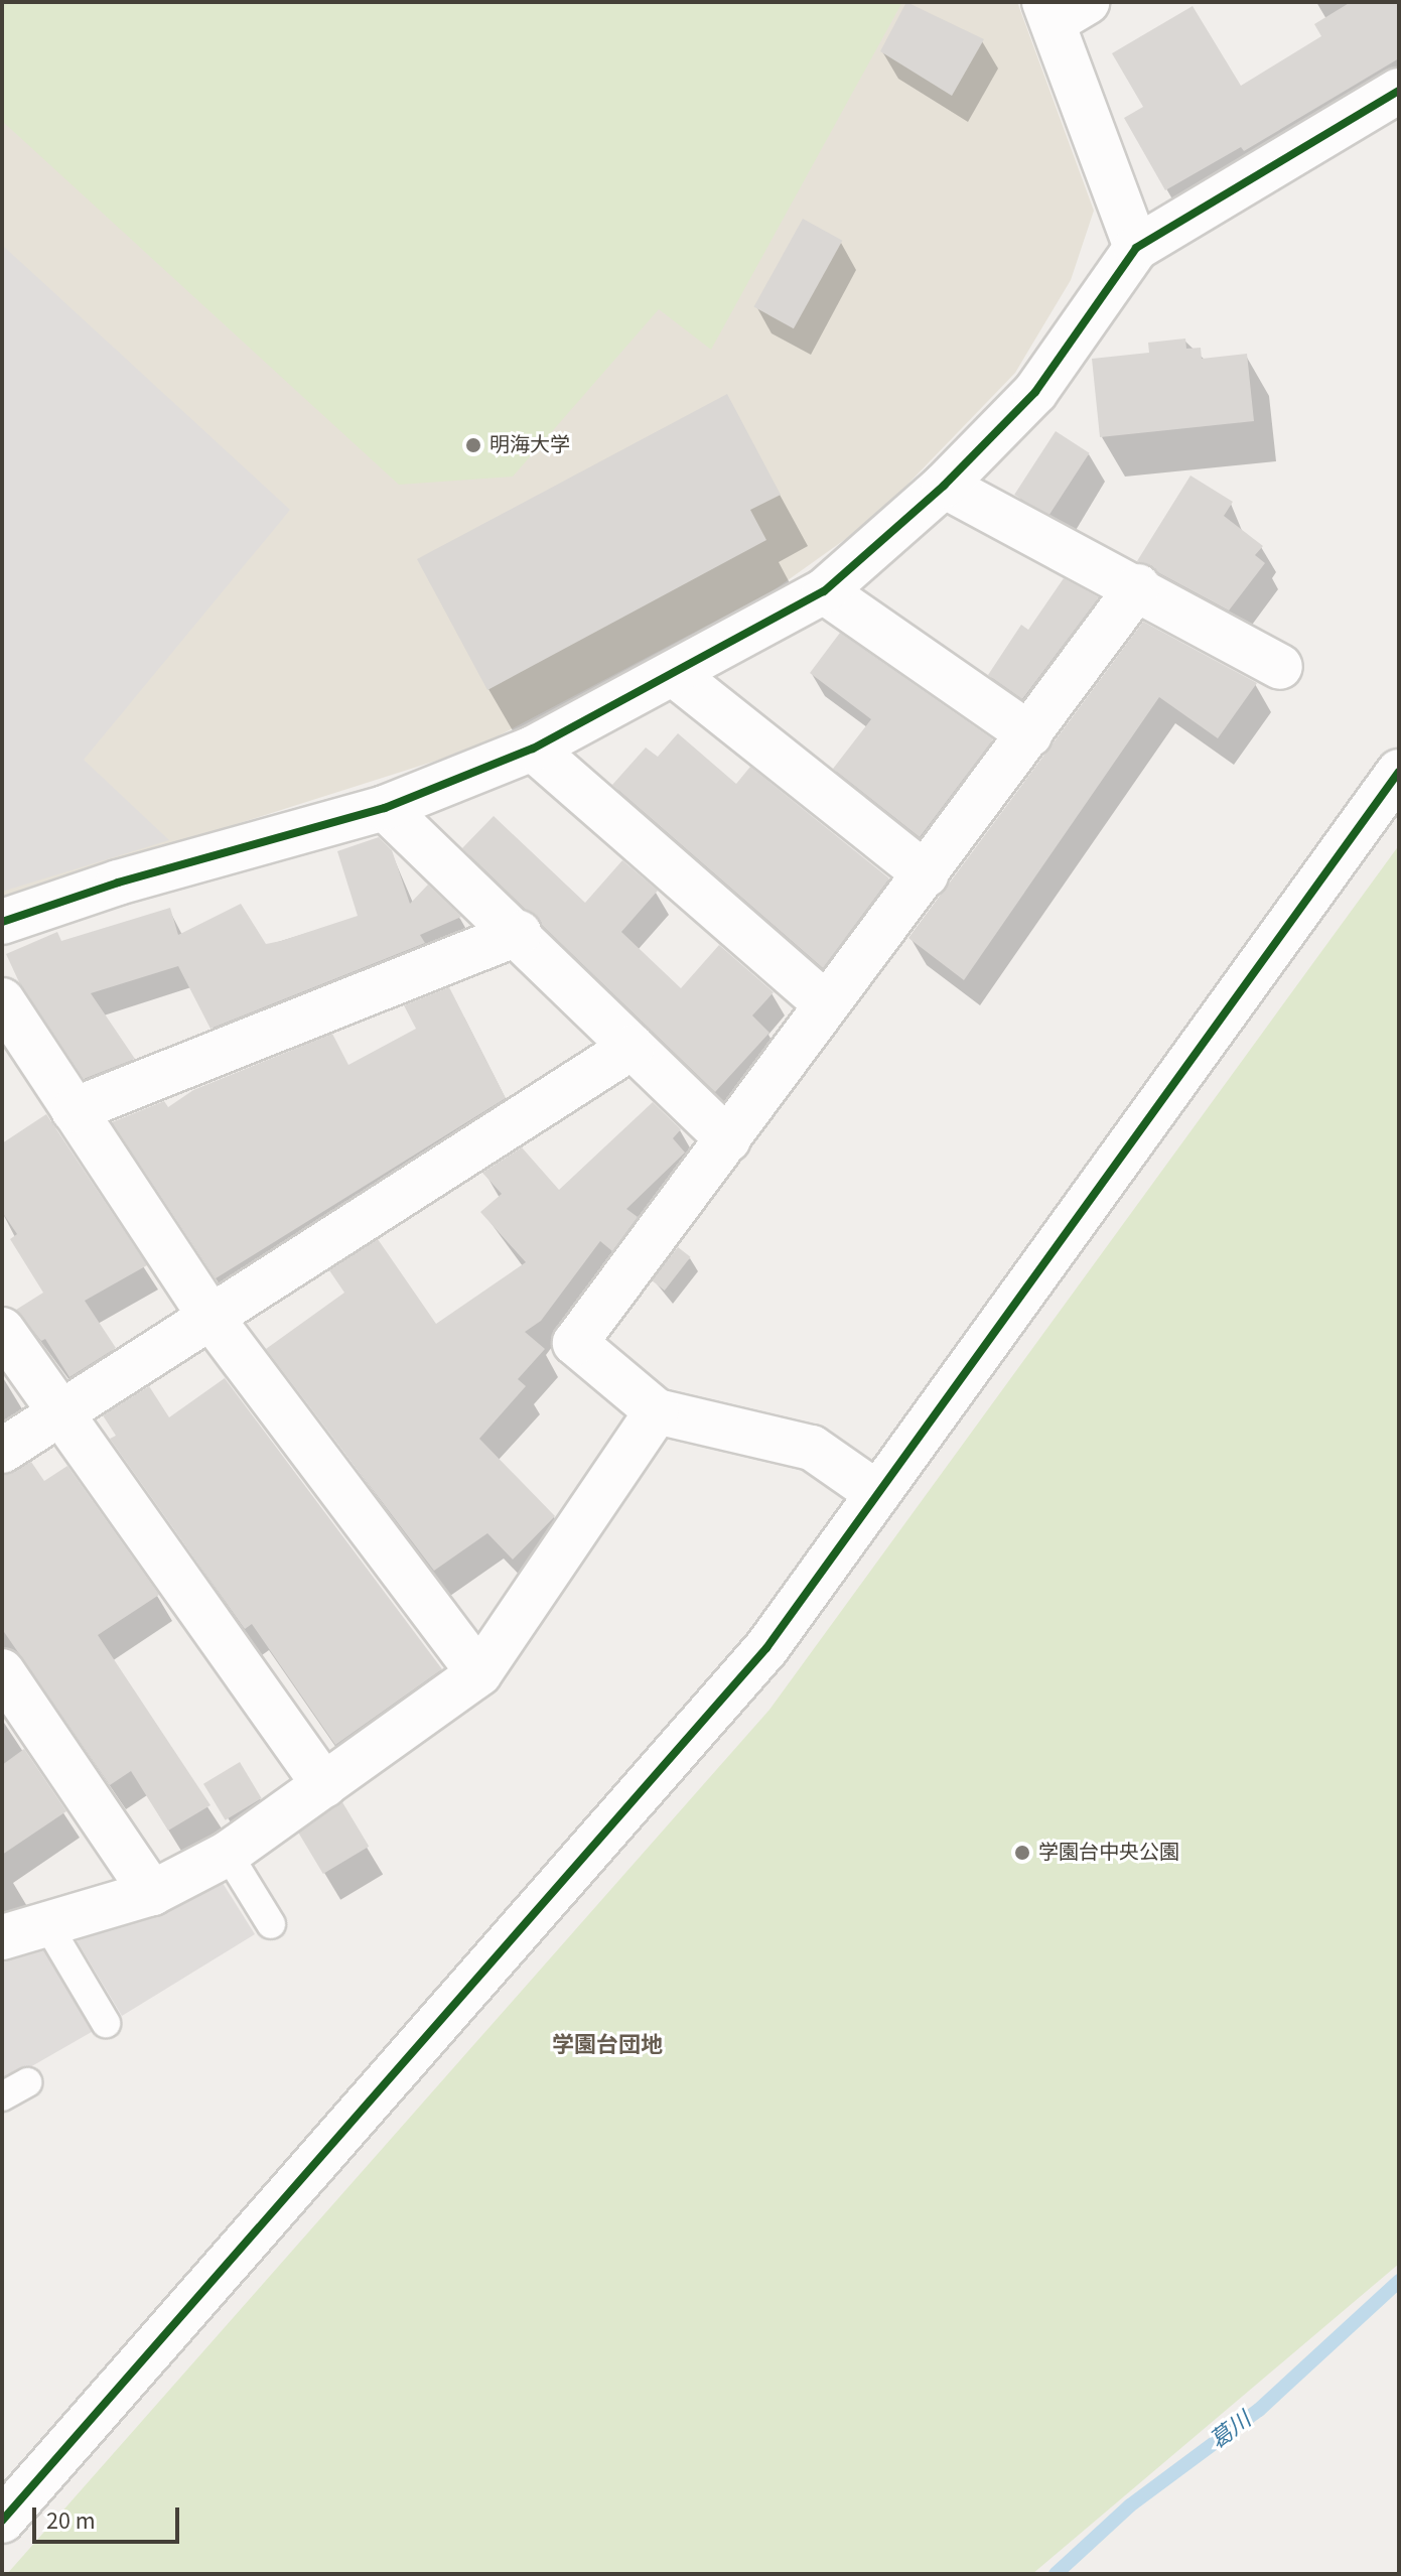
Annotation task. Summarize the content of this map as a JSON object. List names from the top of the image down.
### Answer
{
  "districts": ["学園台団地"],
  "water": ["葛川"],
  "places": ["明海大学", "学園台中央公園"],
  "scale_bar": "20 m"
}
